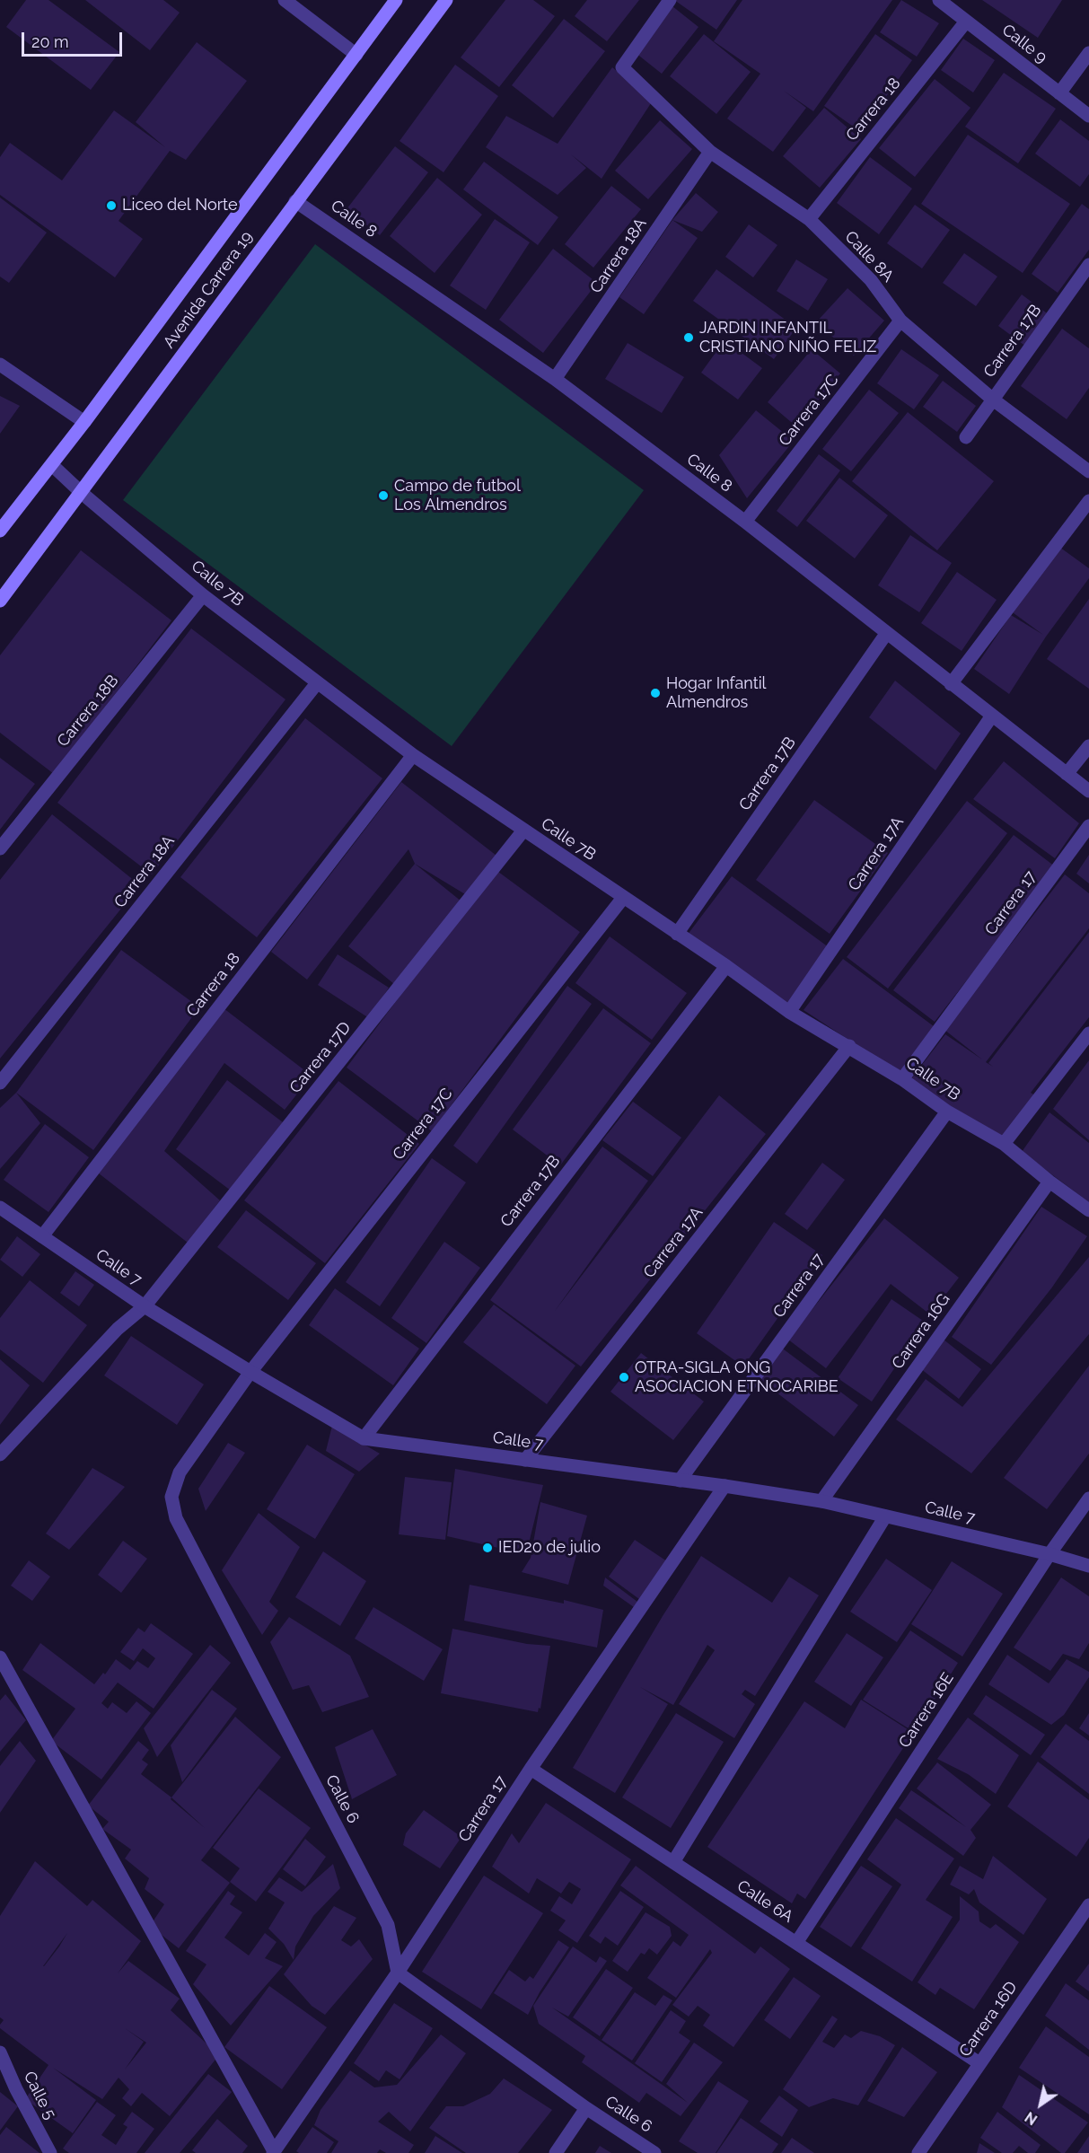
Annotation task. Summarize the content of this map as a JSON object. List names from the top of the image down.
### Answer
{
  "streets": {
    "main road": ["Avenida Carrera 19"],
    "street": [
      "Calle 9",
      "Carrera 18",
      "Calle 8",
      "Carrera 18A",
      "Calle 8A",
      "Carrera 17B",
      "Carrera 17C",
      "Calle 7B",
      "Carrera 18B",
      "Carrera 17A",
      "Carrera 17",
      "Carrera 17D",
      "Calle 7",
      "Carrera 16G",
      "Carrera 16E",
      "Calle 6",
      "Calle 6A",
      "Carrera 16D",
      "Calle 5"
    ]
  },
  "crossings": [
    ["Calle 9", "Carrera 18"],
    ["Carrera 18", "Calle 8A"],
    ["Carrera 18", "Calle 7B"],
    ["Carrera 18", "Calle 7"],
    ["Calle 8", "Carrera 18A"],
    ["Calle 8", "Avenida Carrera 19"],
    ["Calle 8", "Carrera 17B"],
    ["Calle 8", "Carrera 17C"],
    ["Calle 8", "Carrera 17A"],
    ["Carrera 18A", "Calle 8A"],
    ["Carrera 18A", "Calle 7B"],
    ["Calle 8A", "Carrera 17B"],
    ["Calle 8A", "Carrera 17C"],
    ["Avenida Carrera 19", "Calle 7B"],
    ["Carrera 17B", "Calle 7B"],
    ["Carrera 17B", "Calle 7"],
    ["Carrera 17C", "Calle 7B"],
    ["Carrera 17C", "Calle 7"],
    ["Carrera 17C", "Calle 6"],
    ["Calle 7B", "Carrera 18B"],
    ["Calle 7B", "Carrera 17A"],
    ["Calle 7B", "Carrera 17"],
    ["Calle 7B", "Carrera 17D"],
    ["Calle 7B", "Carrera 16G"],
    ["Carrera 17A", "Calle 7"],
    ["Carrera 17", "Calle 7"],
    ["Carrera 17", "Calle 6"],
    ["Carrera 17", "Calle 6A"],
    ["Carrera 17D", "Calle 7"],
    ["Calle 7", "Carrera 16G"],
    ["Calle 7", "Carrera 16E"],
    ["Calle 7", "Calle 6"],
    ["Carrera 16E", "Calle 6A"],
    ["Calle 6A", "Carrera 16D"]
  ],
  "places": [
    "Liceo del Norte",
    "JARDIN INFANTIL CRISTIANO NIÑO FELIZ",
    "Campo de futbol Los Almendros",
    "Hogar Infantil Almendros",
    "OTRA-SIGLA ONG ASOCIACION ETNOCARIBE",
    "IED20 de julio"
  ],
  "scale_bar": "20 m",
  "north": "bottom left"
}
